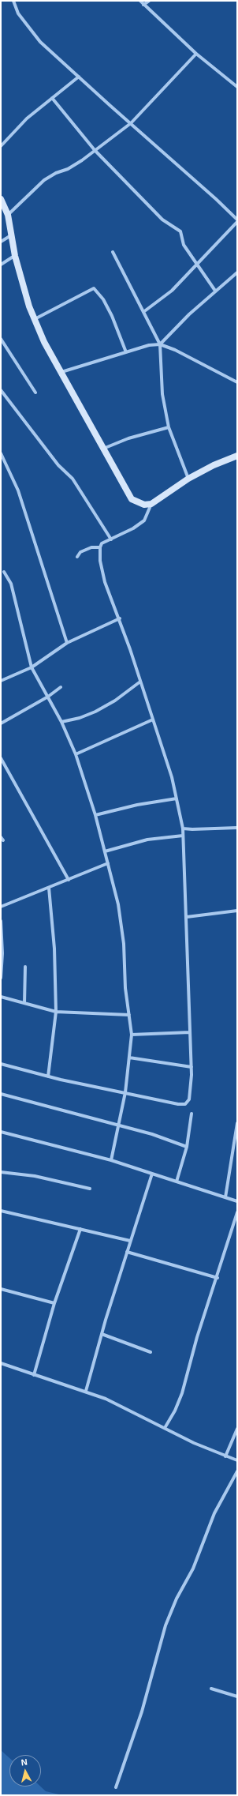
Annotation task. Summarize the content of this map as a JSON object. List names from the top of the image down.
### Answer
{
  "north": "top"
}
